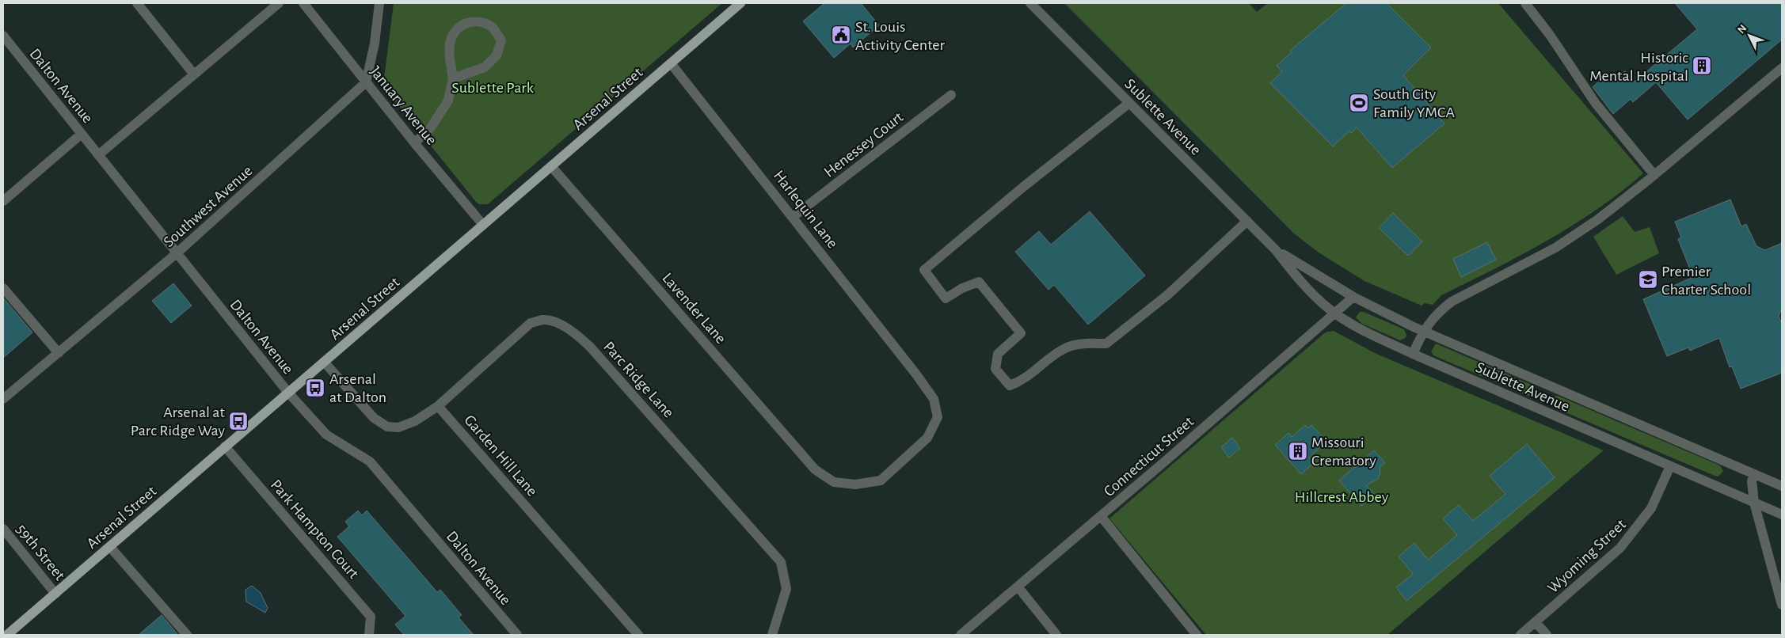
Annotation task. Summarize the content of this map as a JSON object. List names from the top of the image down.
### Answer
{
  "streets": {
    "main road": ["Arsenal Street"],
    "street": [
      "Dalton Avenue",
      "January Avenue",
      "Sublette Avenue",
      "Henessey Court",
      "Southwest Avenue",
      "Harlequin Lane",
      "Lavender Lane",
      "Parc Ridge Lane",
      "Garden Hill Lane",
      "Connecticut Street",
      "Park Hampton Court",
      "59th Street",
      "Wyoming Street"
    ]
  },
  "crossings": [
    ["Dalton Avenue", "Arsenal Street"],
    ["Dalton Avenue", "Southwest Avenue"],
    ["Arsenal Street", "January Avenue"],
    ["Arsenal Street", "Harlequin Lane"],
    ["Arsenal Street", "Lavender Lane"],
    ["Arsenal Street", "Park Hampton Court"],
    ["Arsenal Street", "59th Street"],
    ["January Avenue", "Southwest Avenue"],
    ["Sublette Avenue", "Connecticut Street"],
    ["Sublette Avenue", "Wyoming Street"],
    ["Henessey Court", "Harlequin Lane"],
    ["Harlequin Lane", "Lavender Lane"],
    ["Parc Ridge Lane", "Garden Hill Lane"]
  ],
  "parks": ["Sublette Park", "Hillcrest Abbey"],
  "places": {
    "public building": ["St. Louis Activity Center"],
    "building": ["Historic Mental Hospital", "Missouri Crematory"],
    "sports": ["South City Family YMCA"],
    "school or university": ["Premier Charter School"],
    "bus stop": ["Arsenal at Dalton", "Arsenal at Parc Ridge Way"]
  },
  "north": "top left"
}
